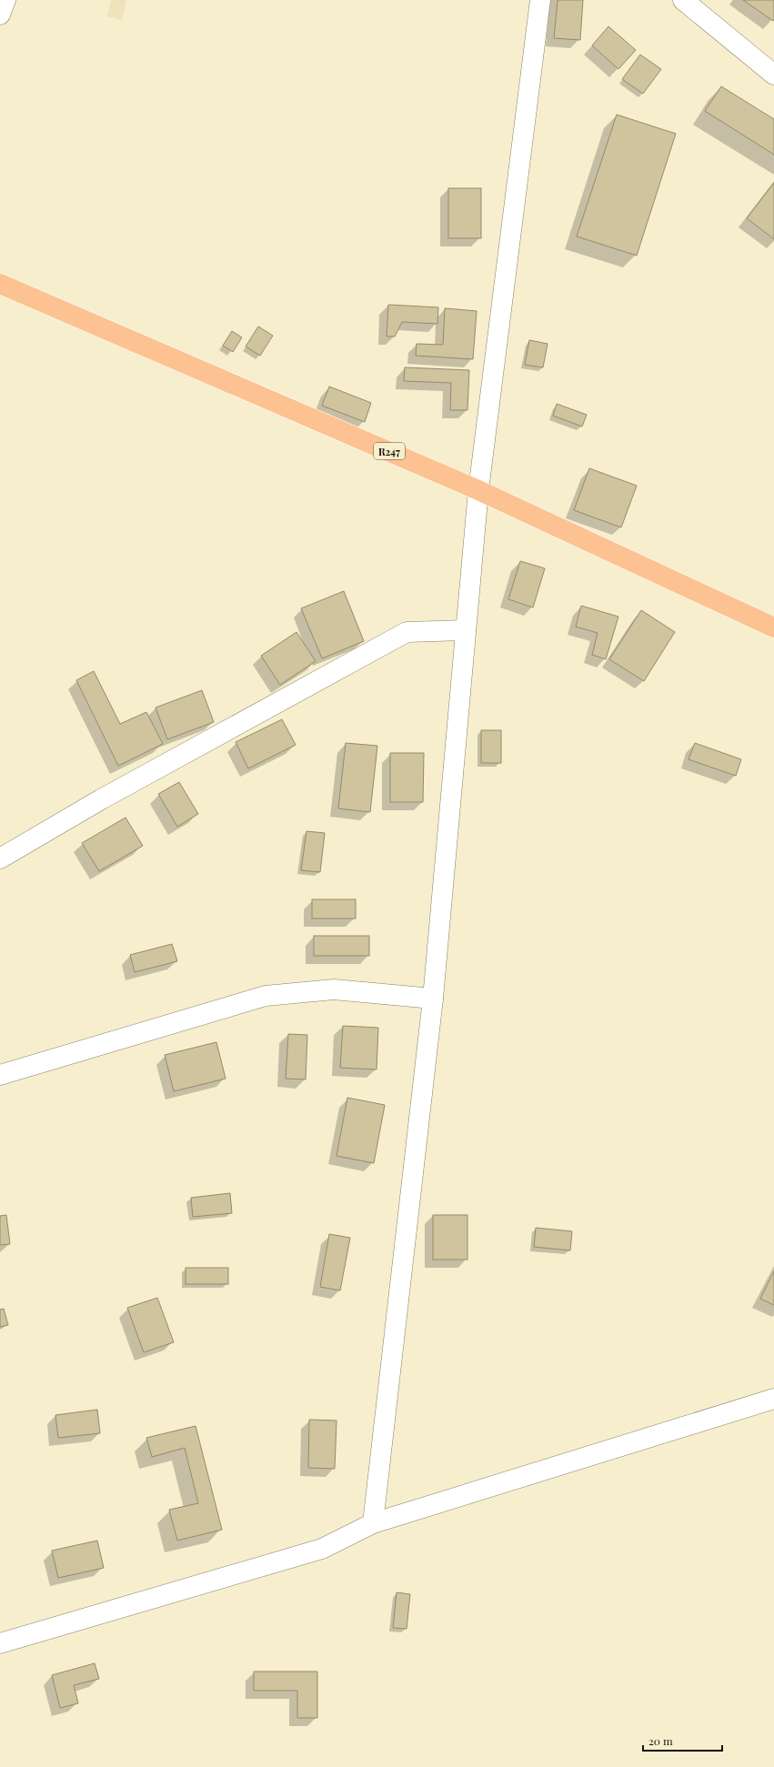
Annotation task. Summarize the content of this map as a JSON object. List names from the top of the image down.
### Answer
{
  "streets": {
    "main road": ["R247"]
  },
  "scale_bar": "20 m"
}
